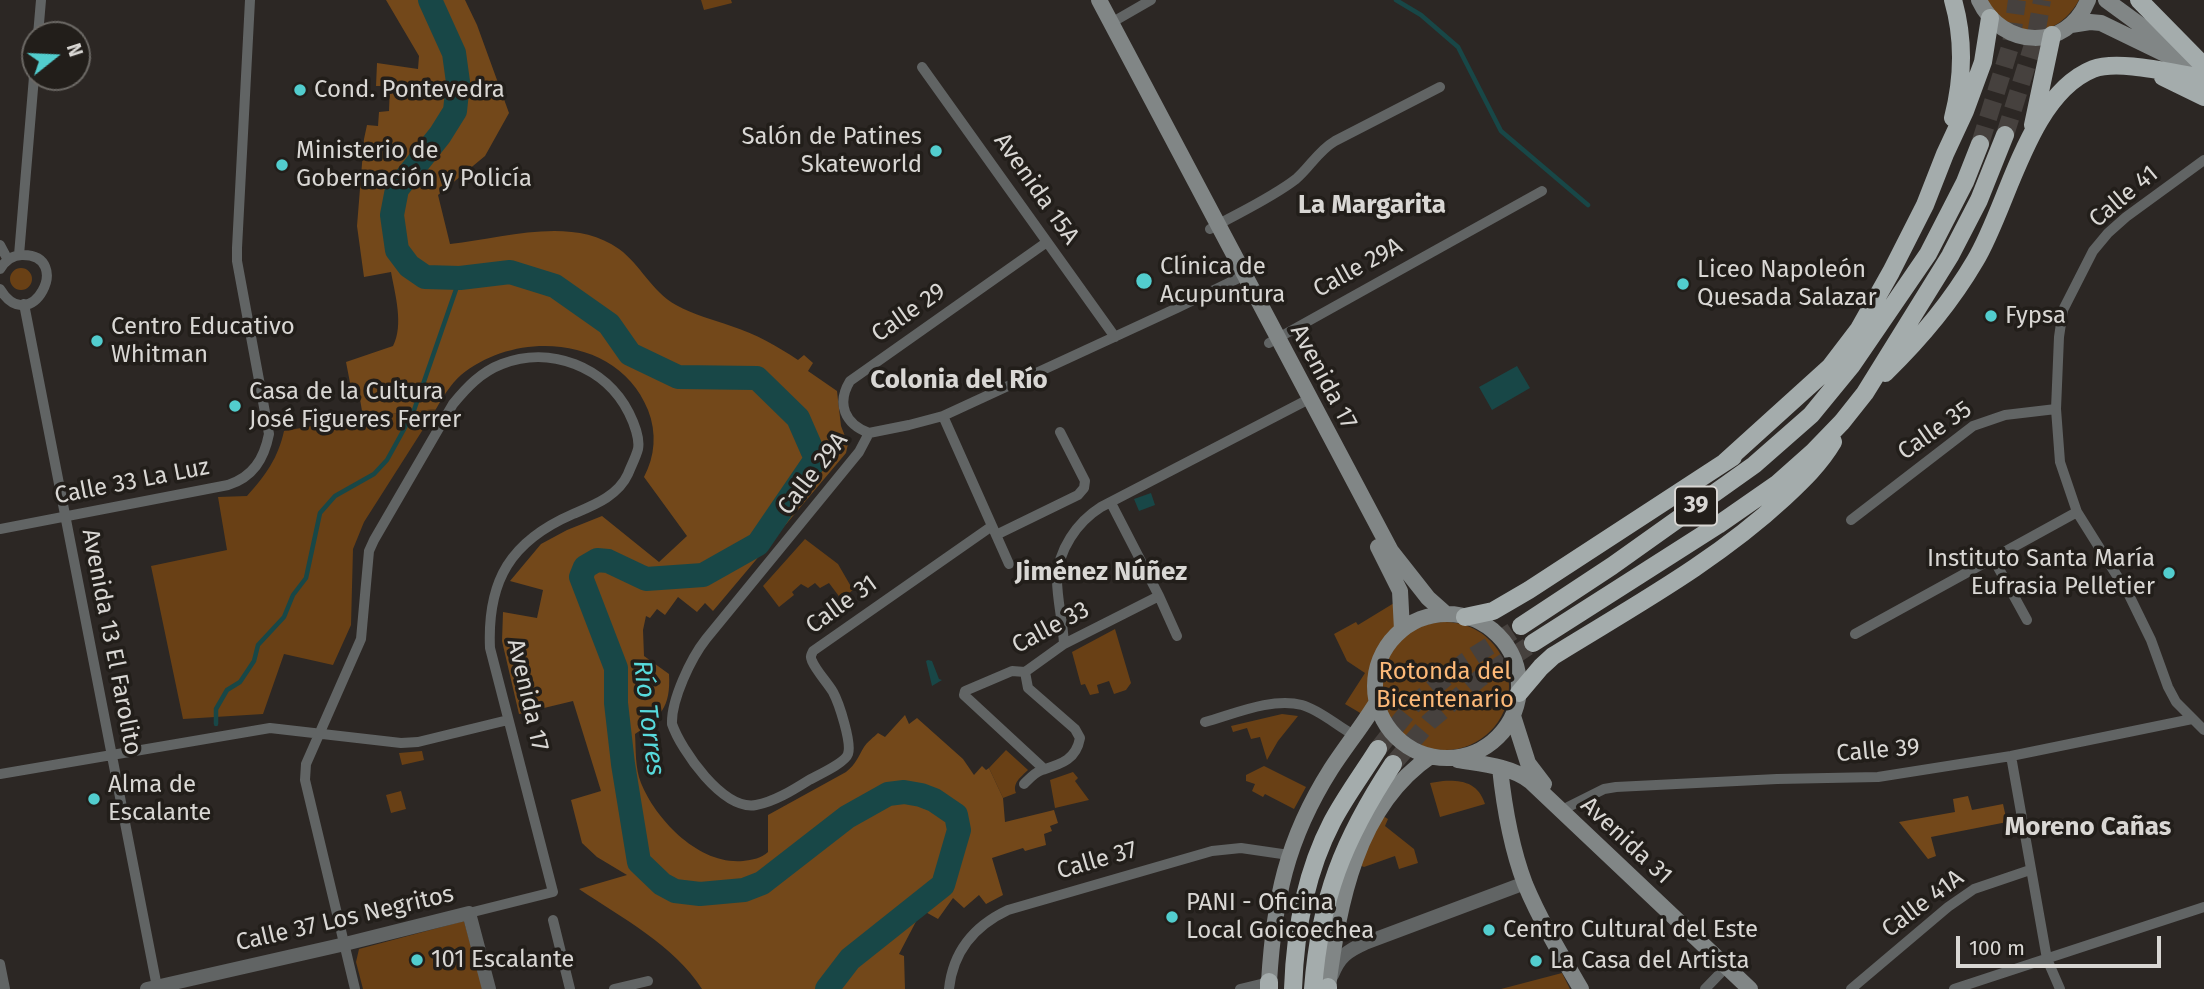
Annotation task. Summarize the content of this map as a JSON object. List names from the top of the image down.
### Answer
{
  "streets": {
    "highway": ["39"],
    "main road": ["Avenida 17", "Avenida 31"],
    "street": [
      "Avenida 15A",
      "Calle 41",
      "Calle 29A",
      "Calle 29",
      "Calle 35",
      "Calle 33 La Luz",
      "Calle 31",
      "Calle 33",
      "Avenida 13 El Farolito",
      "Calle 39",
      "Calle 37",
      "Calle 41A",
      "Calle 37 Los Negritos"
    ]
  },
  "crossings": [
    ["Avenida 15A", "Calle 29A"],
    ["Avenida 15A", "Calle 29"],
    ["Calle 41", "Calle 35"],
    ["Calle 41", "Calle 39"],
    ["Calle 29A", "Calle 29"],
    ["Calle 29A", "Avenida 17"],
    ["Calle 29A", "Calle 31"],
    ["Avenida 17", "Avenida 31"],
    ["Avenida 17", "Calle 37 Los Negritos"],
    ["Calle 33 La Luz", "Avenida 13 El Farolito"],
    ["Avenida 13 El Farolito", "Calle 37 Los Negritos"],
    ["Calle 39", "Avenida 31"]
  ],
  "districts": [
    "La Margarita",
    "Colonia del Río",
    "Jiménez Núñez",
    "Moreno Cañas"
  ],
  "water": ["Río Torres"],
  "parks": ["Rotonda del Bicentenario"],
  "places": [
    "Cond. Pontevedra",
    "Salón de Patines Skateworld",
    "Ministerio de Gobernación y Policía",
    "Clínica de Acupuntura",
    "Liceo Napoleón Quesada Salazar",
    "Fypsa",
    "Centro Educativo Whitman",
    "Casa de la Cultura José Figueres Ferrer",
    "Instituto Santa María Eufrasia Pelletier",
    "Alma de Escalante",
    "PANI - Oficina Local Goicoechea",
    "Centro Cultural del Este",
    "101 Escalante",
    "La Casa del Artista"
  ],
  "scale_bar": "100 m",
  "north": "right"
}
